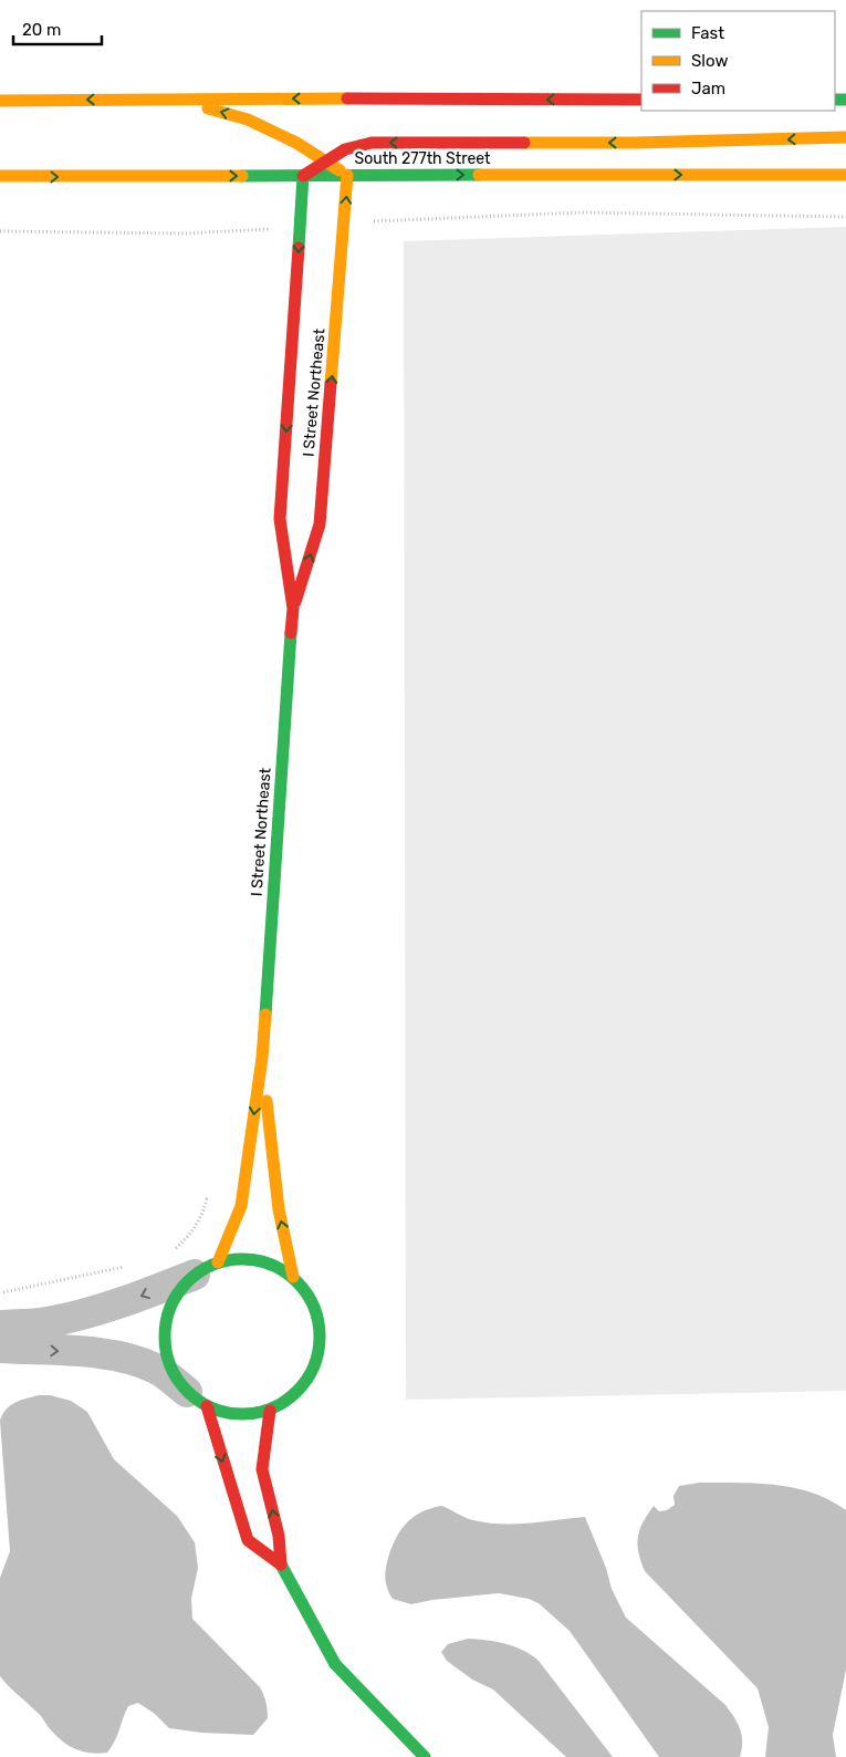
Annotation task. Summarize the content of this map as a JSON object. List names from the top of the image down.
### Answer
{
  "streets": {
    "street": ["South 277th Street", "I Street Northeast"]
  },
  "crossings": [
    ["South 277th Street", "I Street Northeast"]
  ],
  "legend": ["Fast", "Slow", "Jam"],
  "scale_bar": "20 m"
}
